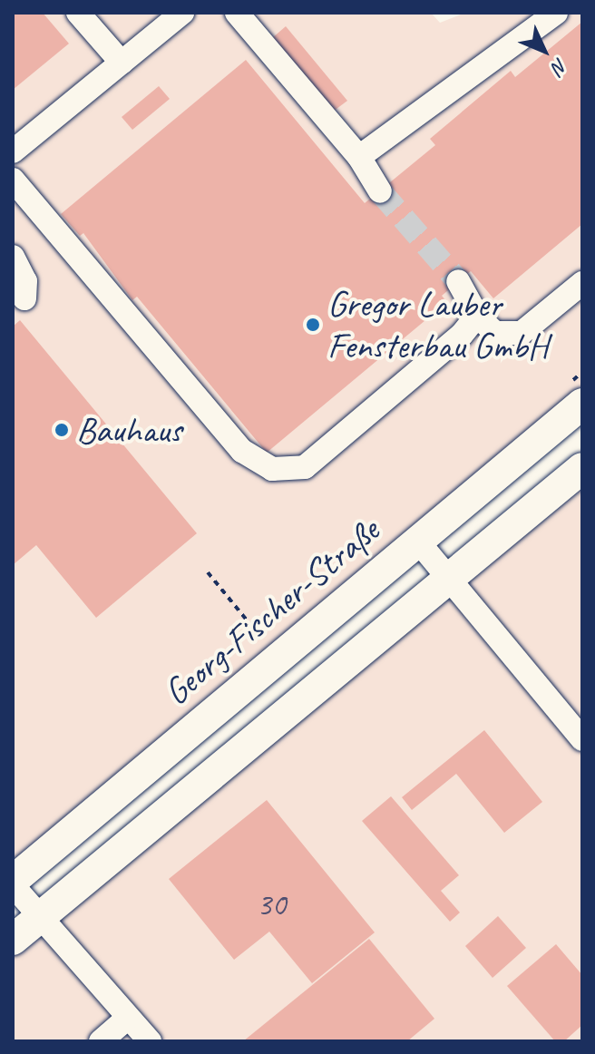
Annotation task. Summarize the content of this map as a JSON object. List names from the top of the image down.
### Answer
{
  "streets": {
    "main road": ["Georg-Fischer-Straße"]
  },
  "places": ["Gregor Lauber Fensterbau GmbH", "Bauhaus"],
  "house_numbers": ["30"],
  "north": "bottom right"
}
